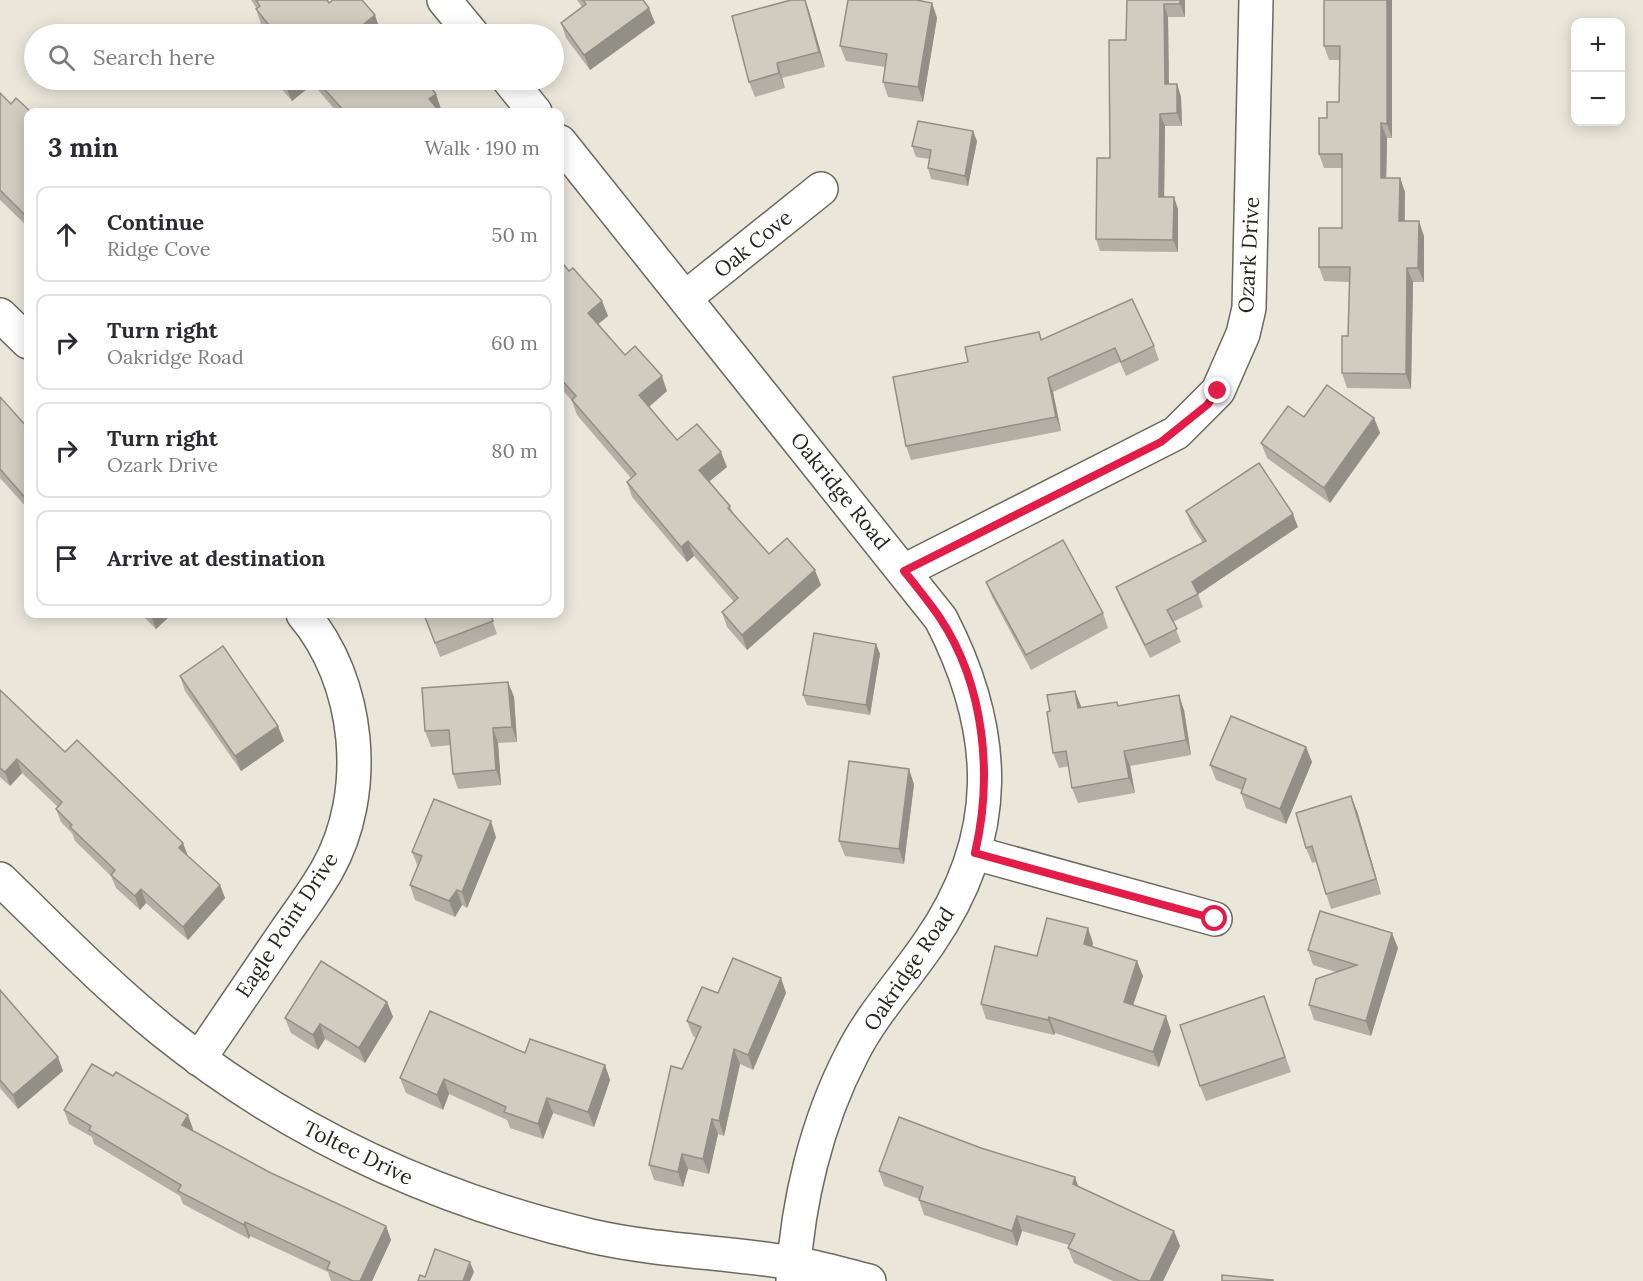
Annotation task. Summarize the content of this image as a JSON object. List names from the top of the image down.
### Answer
{
  "streets": {
    "street": [
      "Oak Cove",
      "Ozark Drive",
      "Oakridge Road",
      "Eagle Point Drive",
      "Toltec Drive"
    ]
  },
  "crossings": [
    ["Oak Cove", "Oakridge Road"],
    ["Ozark Drive", "Oakridge Road"],
    ["Oakridge Road", "Toltec Drive"],
    ["Eagle Point Drive", "Toltec Drive"]
  ],
  "page": {
    "map_buttons": ["+", "−"],
    "search": "Search here",
    "heading": ["3 min", "Walk · 190 m"],
    "list": [
      ["Continue", "Ridge Cove", "50 m"],
      ["Turn right", "Oakridge Road", "60 m"],
      ["Turn right", "Ozark Drive", "80 m"],
      "Arrive at destination"
    ]
  }
}
